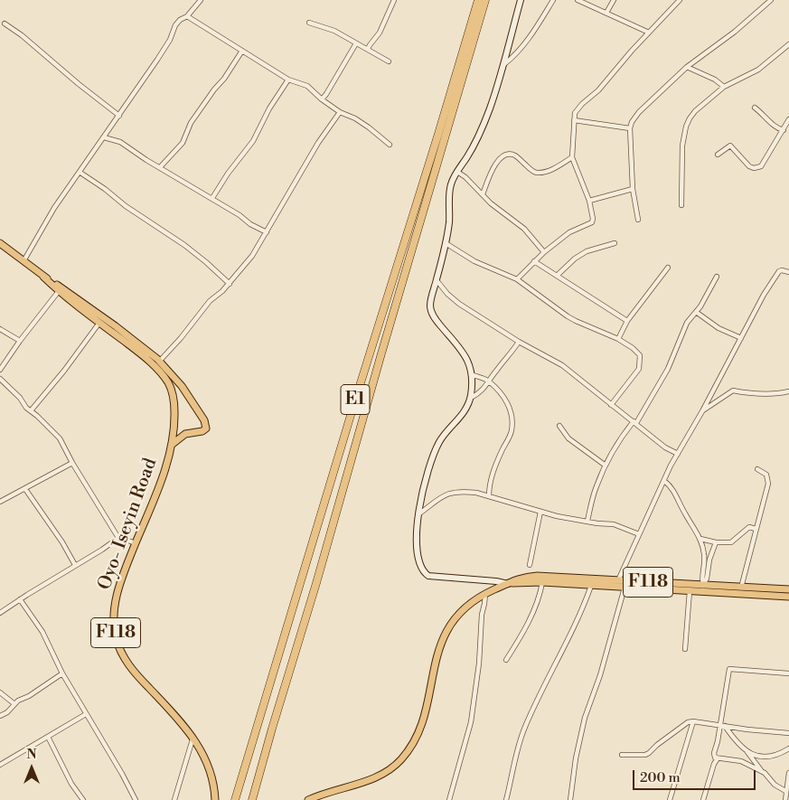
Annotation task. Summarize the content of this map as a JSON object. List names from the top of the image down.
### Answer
{
  "streets": {
    "highway": ["E1"],
    "main road": ["Oyo- Iseyin Road", "F118"]
  },
  "scale_bar": "200 m",
  "north": "top"
}
